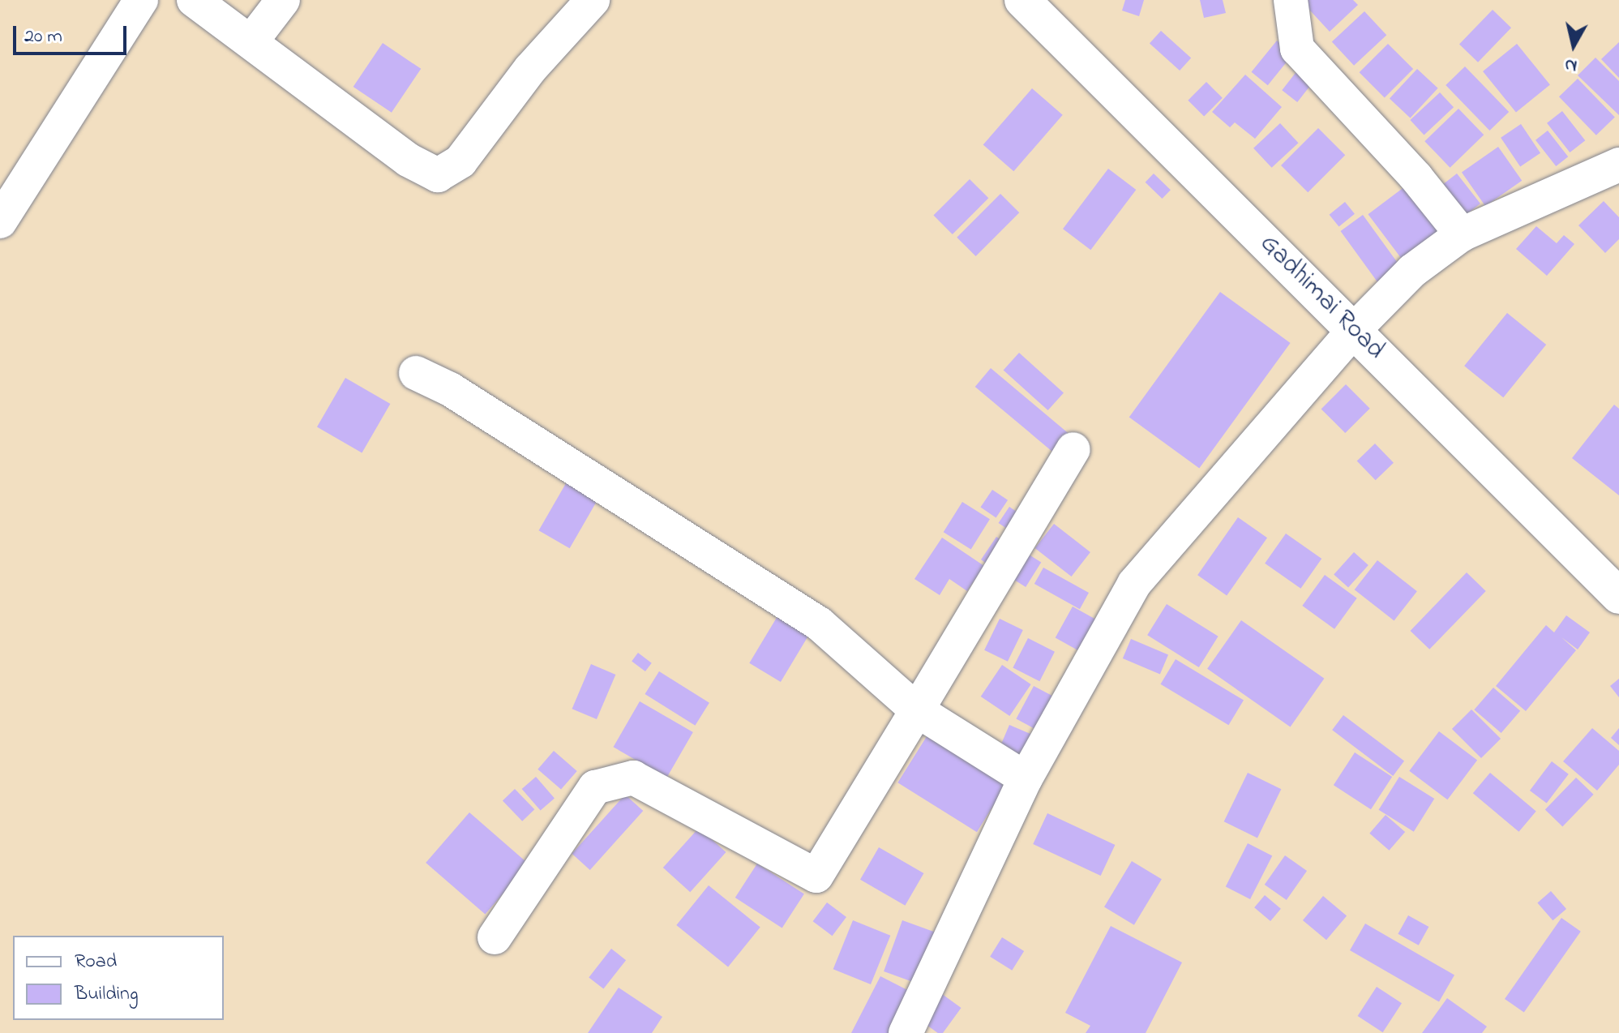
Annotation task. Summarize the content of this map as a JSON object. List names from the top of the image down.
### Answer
{
  "streets": {
    "street": ["Gadhimai Road"]
  },
  "legend": ["Road", "Building"],
  "scale_bar": "20 m",
  "north": "bottom"
}
